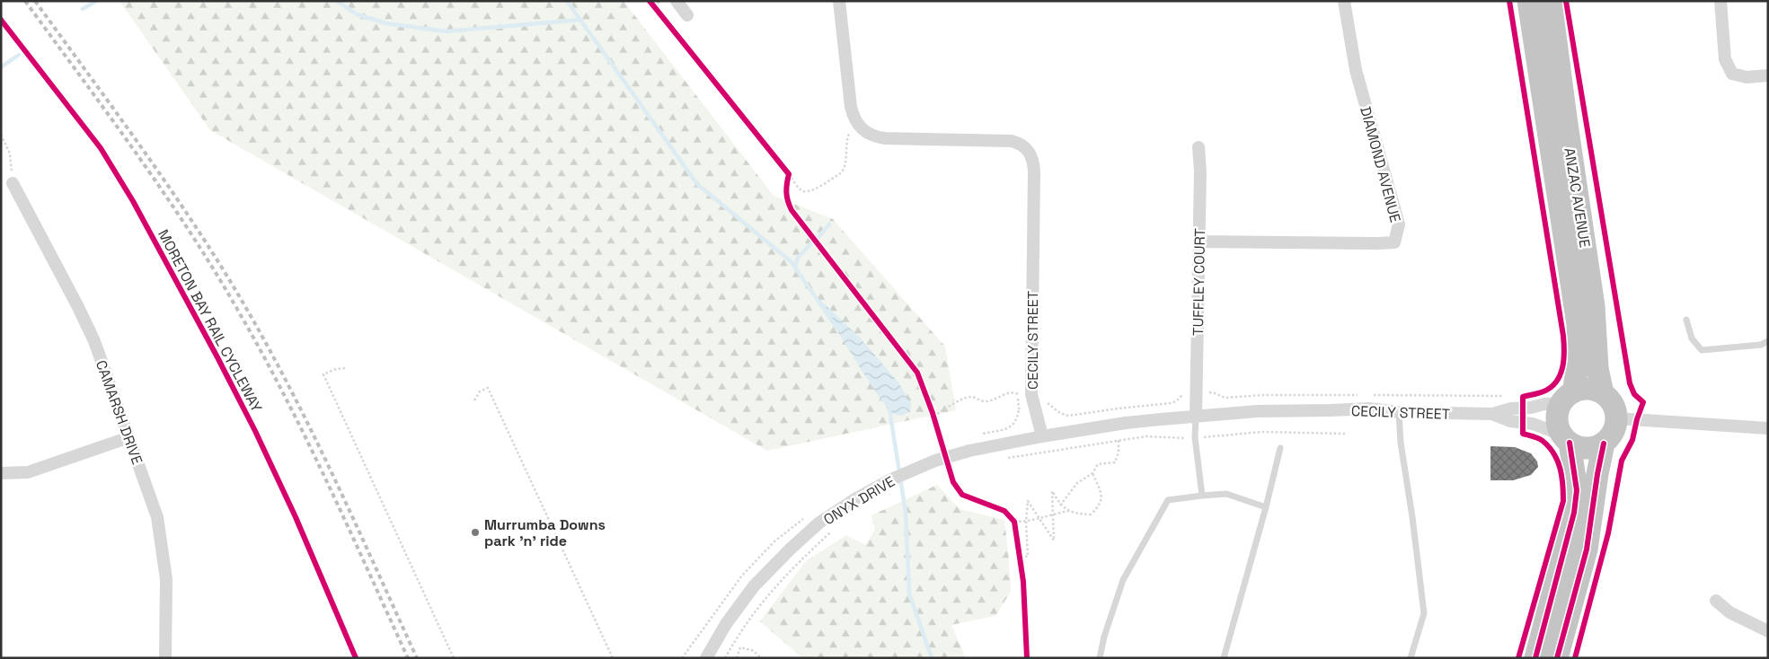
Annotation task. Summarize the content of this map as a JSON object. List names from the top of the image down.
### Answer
{
  "streets": {
    "highway": ["ANZAC AVENUE"],
    "street": [
      "DIAMOND AVENUE",
      "TUFFLEY COURT",
      "CECILY STREET",
      "CAMARSH DRIVE",
      "ONYX DRIVE"
    ],
    "cycle path": ["MORETON BAY RAIL CYCLEWAY"]
  },
  "crossings": [
    ["DIAMOND AVENUE", "TUFFLEY COURT"],
    ["ANZAC AVENUE", "CECILY STREET"],
    ["TUFFLEY COURT", "CECILY STREET"],
    ["CECILY STREET", "ONYX DRIVE"]
  ],
  "places": ["Murrumba Downs park 'n' ride"]
}
